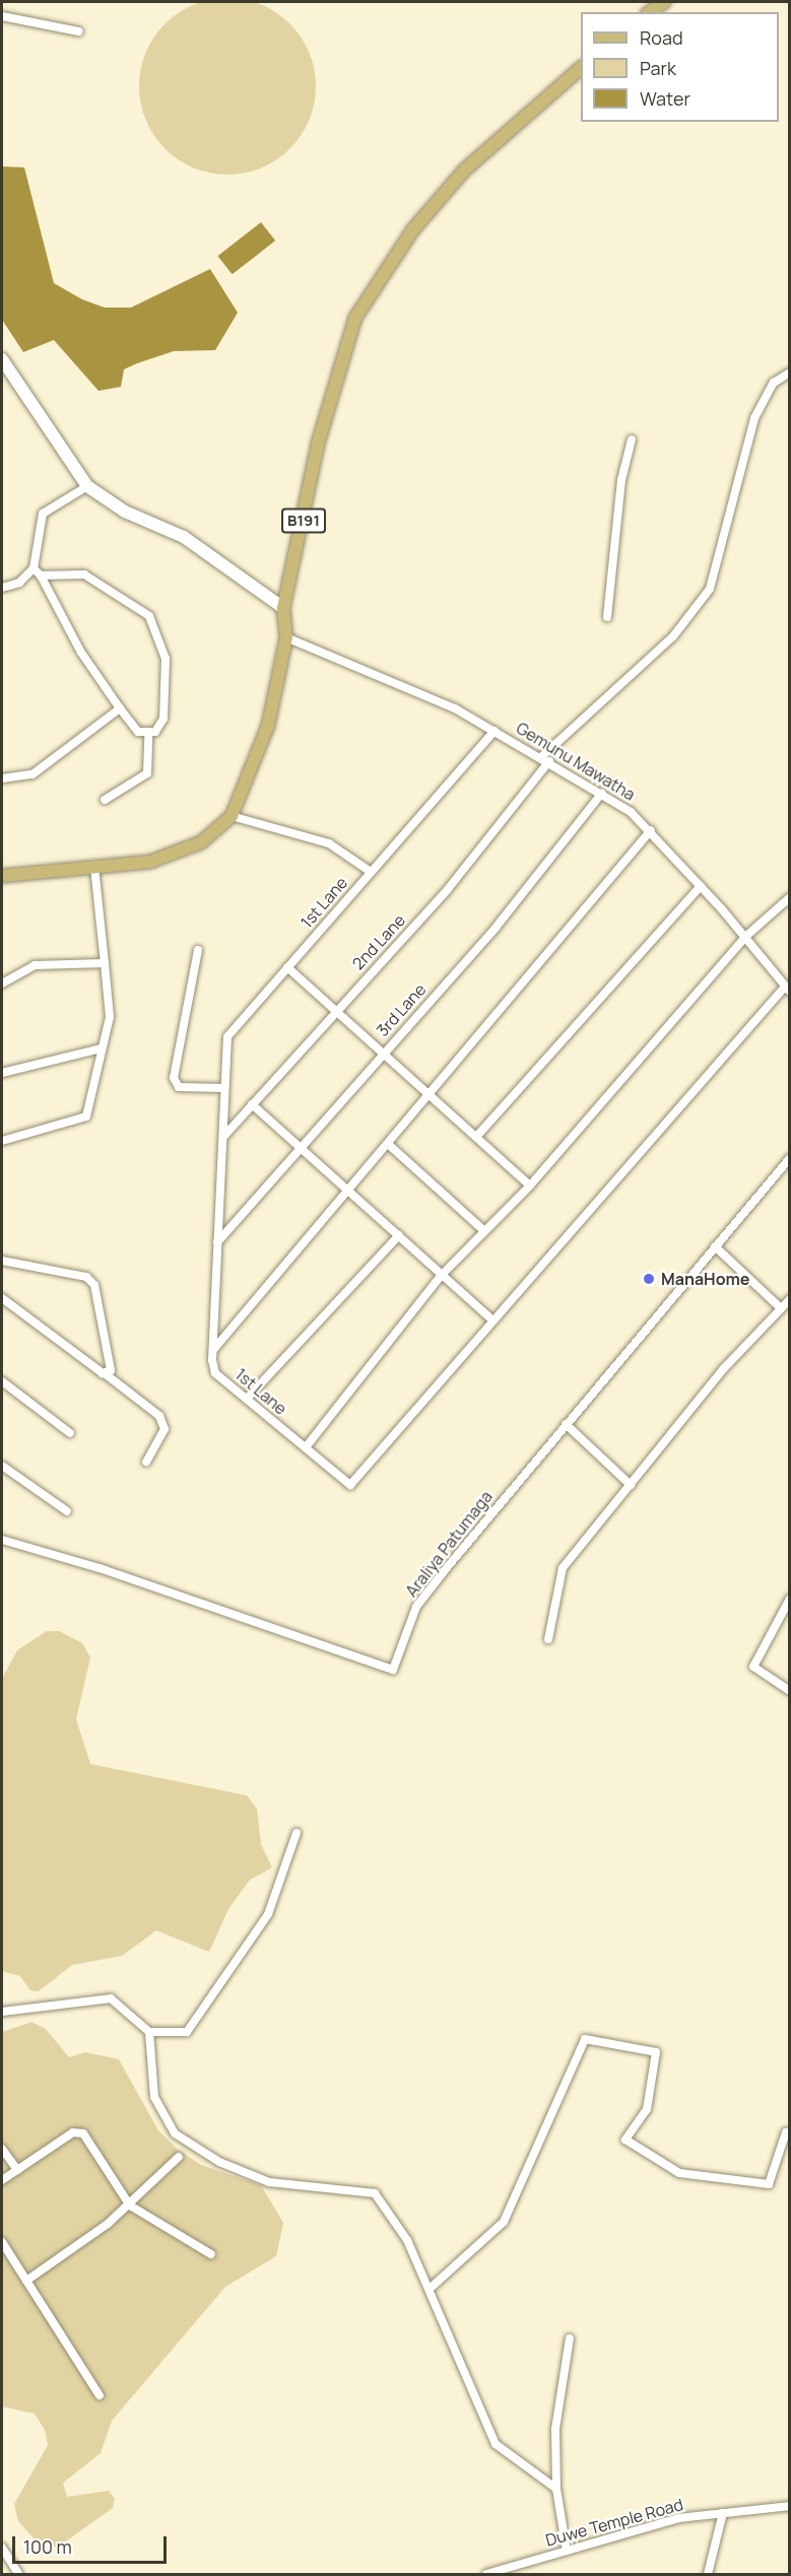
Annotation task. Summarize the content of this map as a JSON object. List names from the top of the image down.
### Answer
{
  "streets": {
    "main road": ["B191"],
    "street": [
      "Gemunu Mawatha",
      "1st Lane",
      "2nd Lane",
      "3rd Lane",
      "Araliya Patumaga",
      "Duwe Temple Road"
    ]
  },
  "crossings": [
    ["B191", "Gemunu Mawatha"],
    ["Gemunu Mawatha", "1st Lane"],
    ["Gemunu Mawatha", "2nd Lane"],
    ["Gemunu Mawatha", "3rd Lane"],
    ["1st Lane", "2nd Lane"],
    ["1st Lane", "3rd Lane"]
  ],
  "places": ["ManaHome"],
  "legend": ["Road", "Park", "Water"],
  "scale_bar": "100 m"
}
